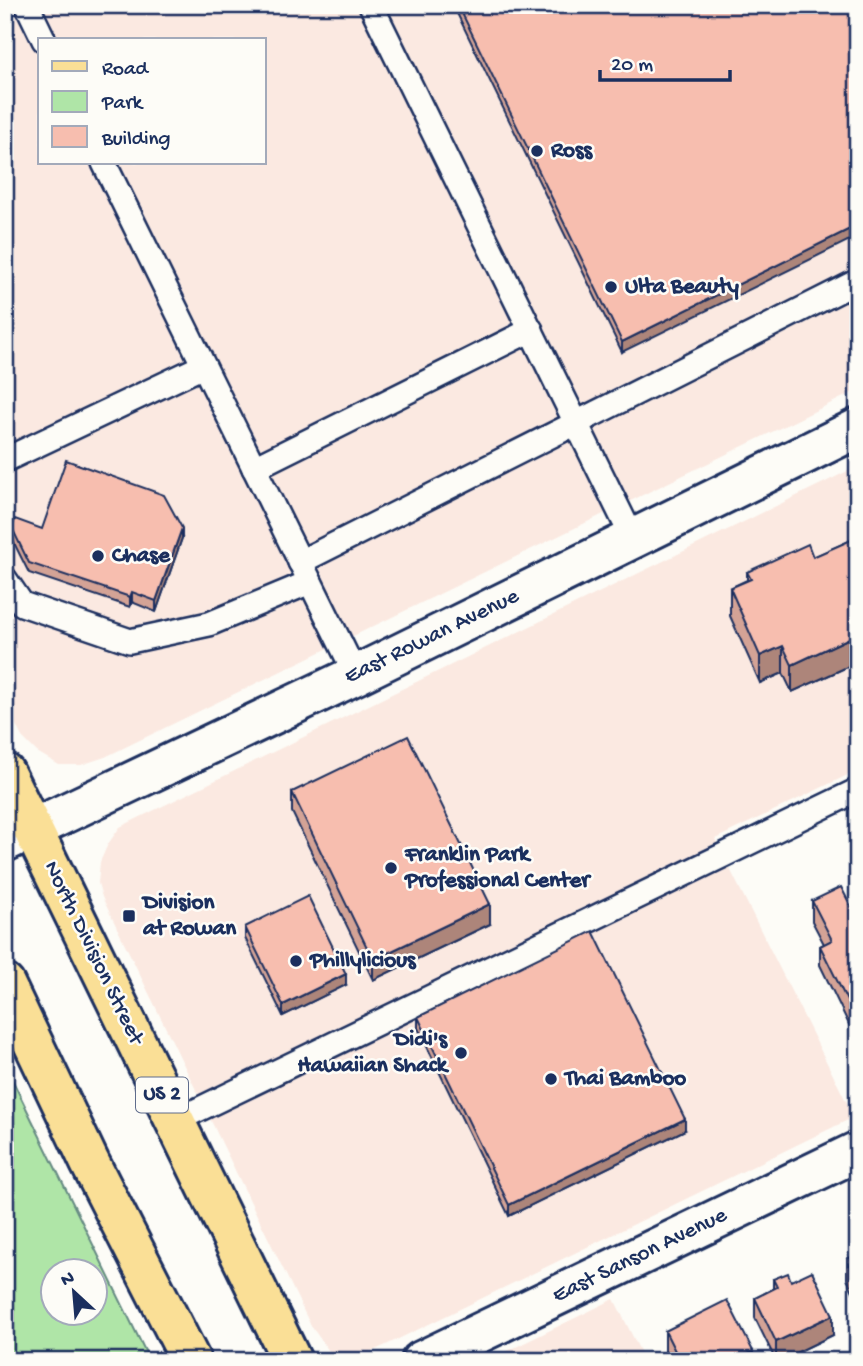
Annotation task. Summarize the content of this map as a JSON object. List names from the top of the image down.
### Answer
{
  "streets": {
    "main road": ["North Division Street", "US 2"],
    "street": ["East Rowan Avenue", "East Sanson Avenue"]
  },
  "crossings": [
    ["East Rowan Avenue", "North Division Street"]
  ],
  "places": {
    "other": [
      "Ross",
      "Ulta Beauty",
      "Chase",
      "Franklin Park Professional Center",
      "Phillylicious",
      "Didi's Hawaiian Shack",
      "Thai Bamboo"
    ],
    "transit": ["Division at Rowan"]
  },
  "legend": ["Road", "Park", "Building"],
  "scale_bar": "20 m",
  "north": "top left"
}
